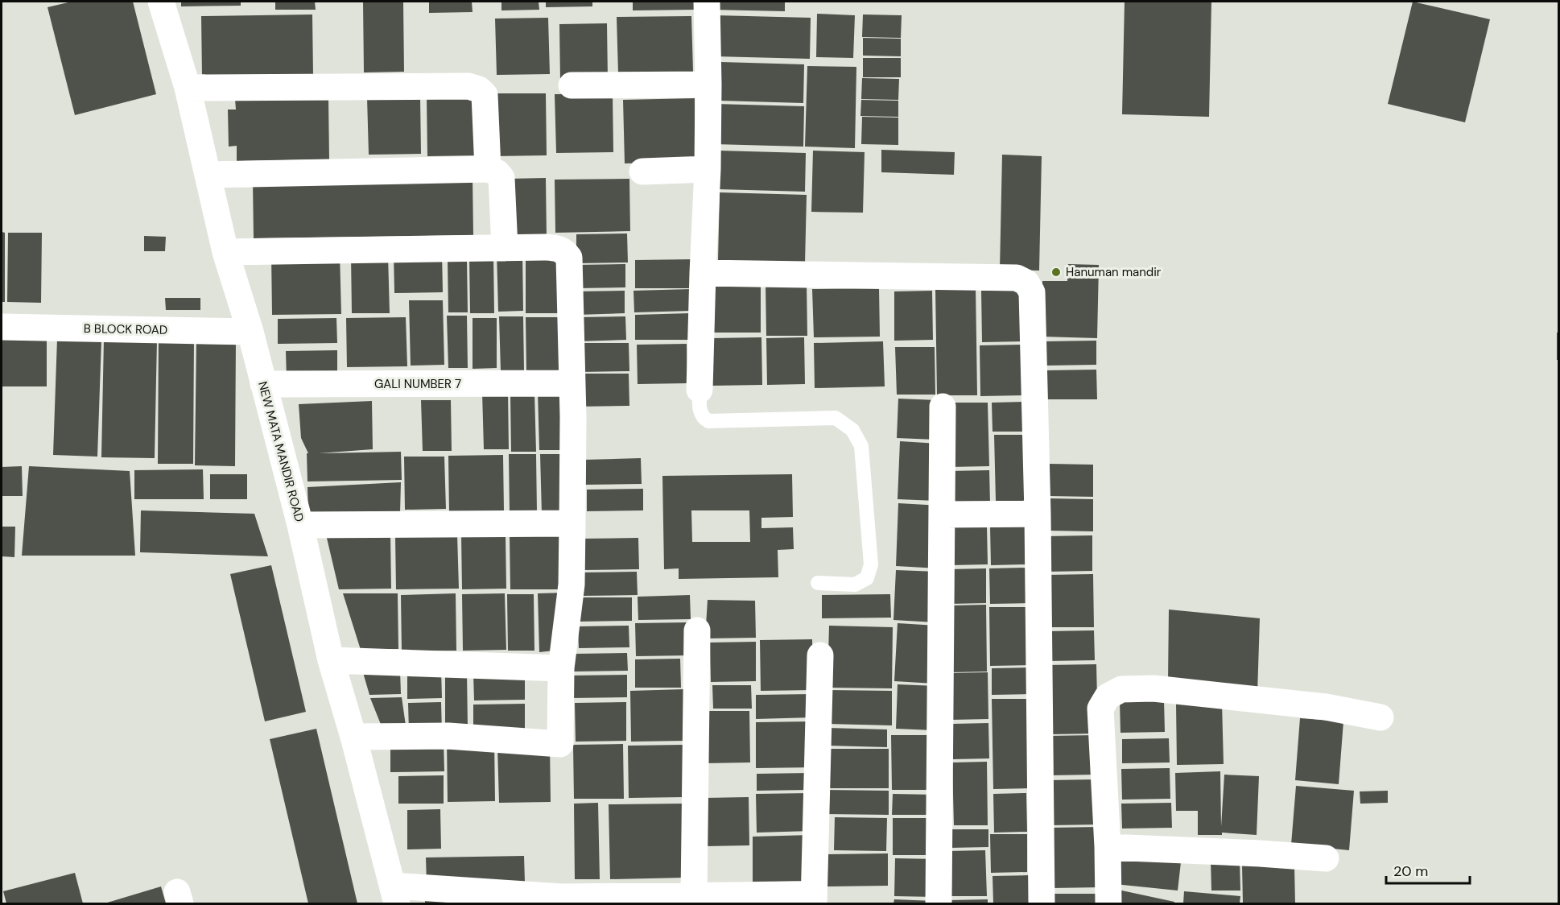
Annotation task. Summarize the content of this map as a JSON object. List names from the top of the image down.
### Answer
{
  "streets": {
    "street": ["B BLOCK ROAD", "GALI NUMBER 7", "NEW MATA MANDIR ROAD"]
  },
  "crossings": [
    ["B BLOCK ROAD", "NEW MATA MANDIR ROAD"],
    ["GALI NUMBER 7", "NEW MATA MANDIR ROAD"]
  ],
  "places": ["Hanuman mandir"],
  "scale_bar": "20 m"
}
